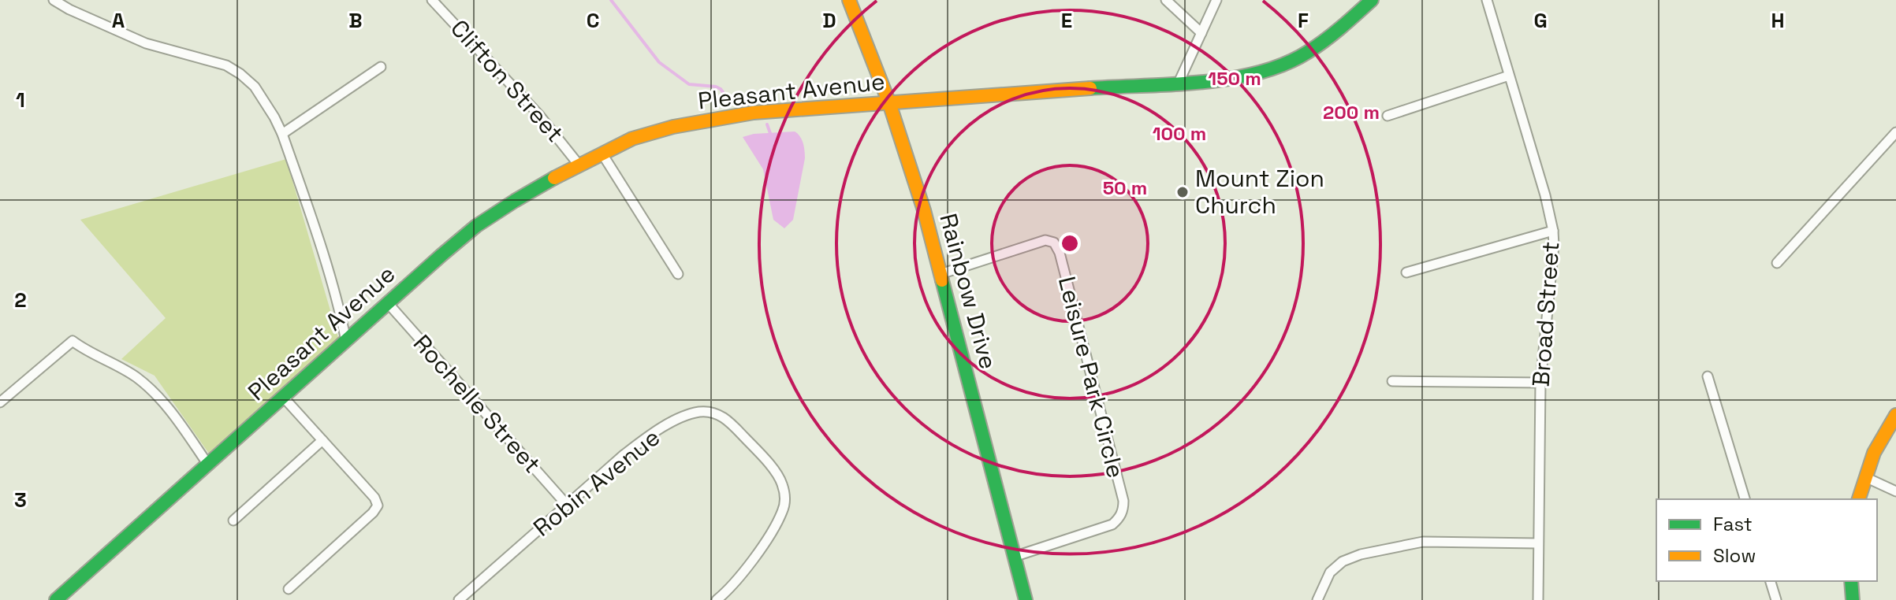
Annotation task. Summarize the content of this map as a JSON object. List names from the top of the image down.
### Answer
{
  "streets": {
    "street": [
      "Clifton Street",
      "Pleasant Avenue",
      "Rainbow Drive",
      "Broad Street",
      "Leisure Park Circle",
      "Rochelle Street",
      "Robin Avenue"
    ]
  },
  "crossings": [
    ["Clifton Street", "Pleasant Avenue"],
    ["Pleasant Avenue", "Rainbow Drive"],
    ["Pleasant Avenue", "Rochelle Street"],
    ["Rainbow Drive", "Leisure Park Circle"],
    ["Rochelle Street", "Robin Avenue"]
  ],
  "places": ["Mount Zion Church"],
  "legend": ["Fast", "Slow"],
  "grid": {
    "columns": [
      "A",
      "B",
      "C",
      "D",
      "E",
      "F",
      "G",
      "H"
    ],
    "rows": ["1", "2", "3"]
  },
  "rings": [
    "150 m",
    "200 m",
    "100 m",
    "50 m"
  ]
}
